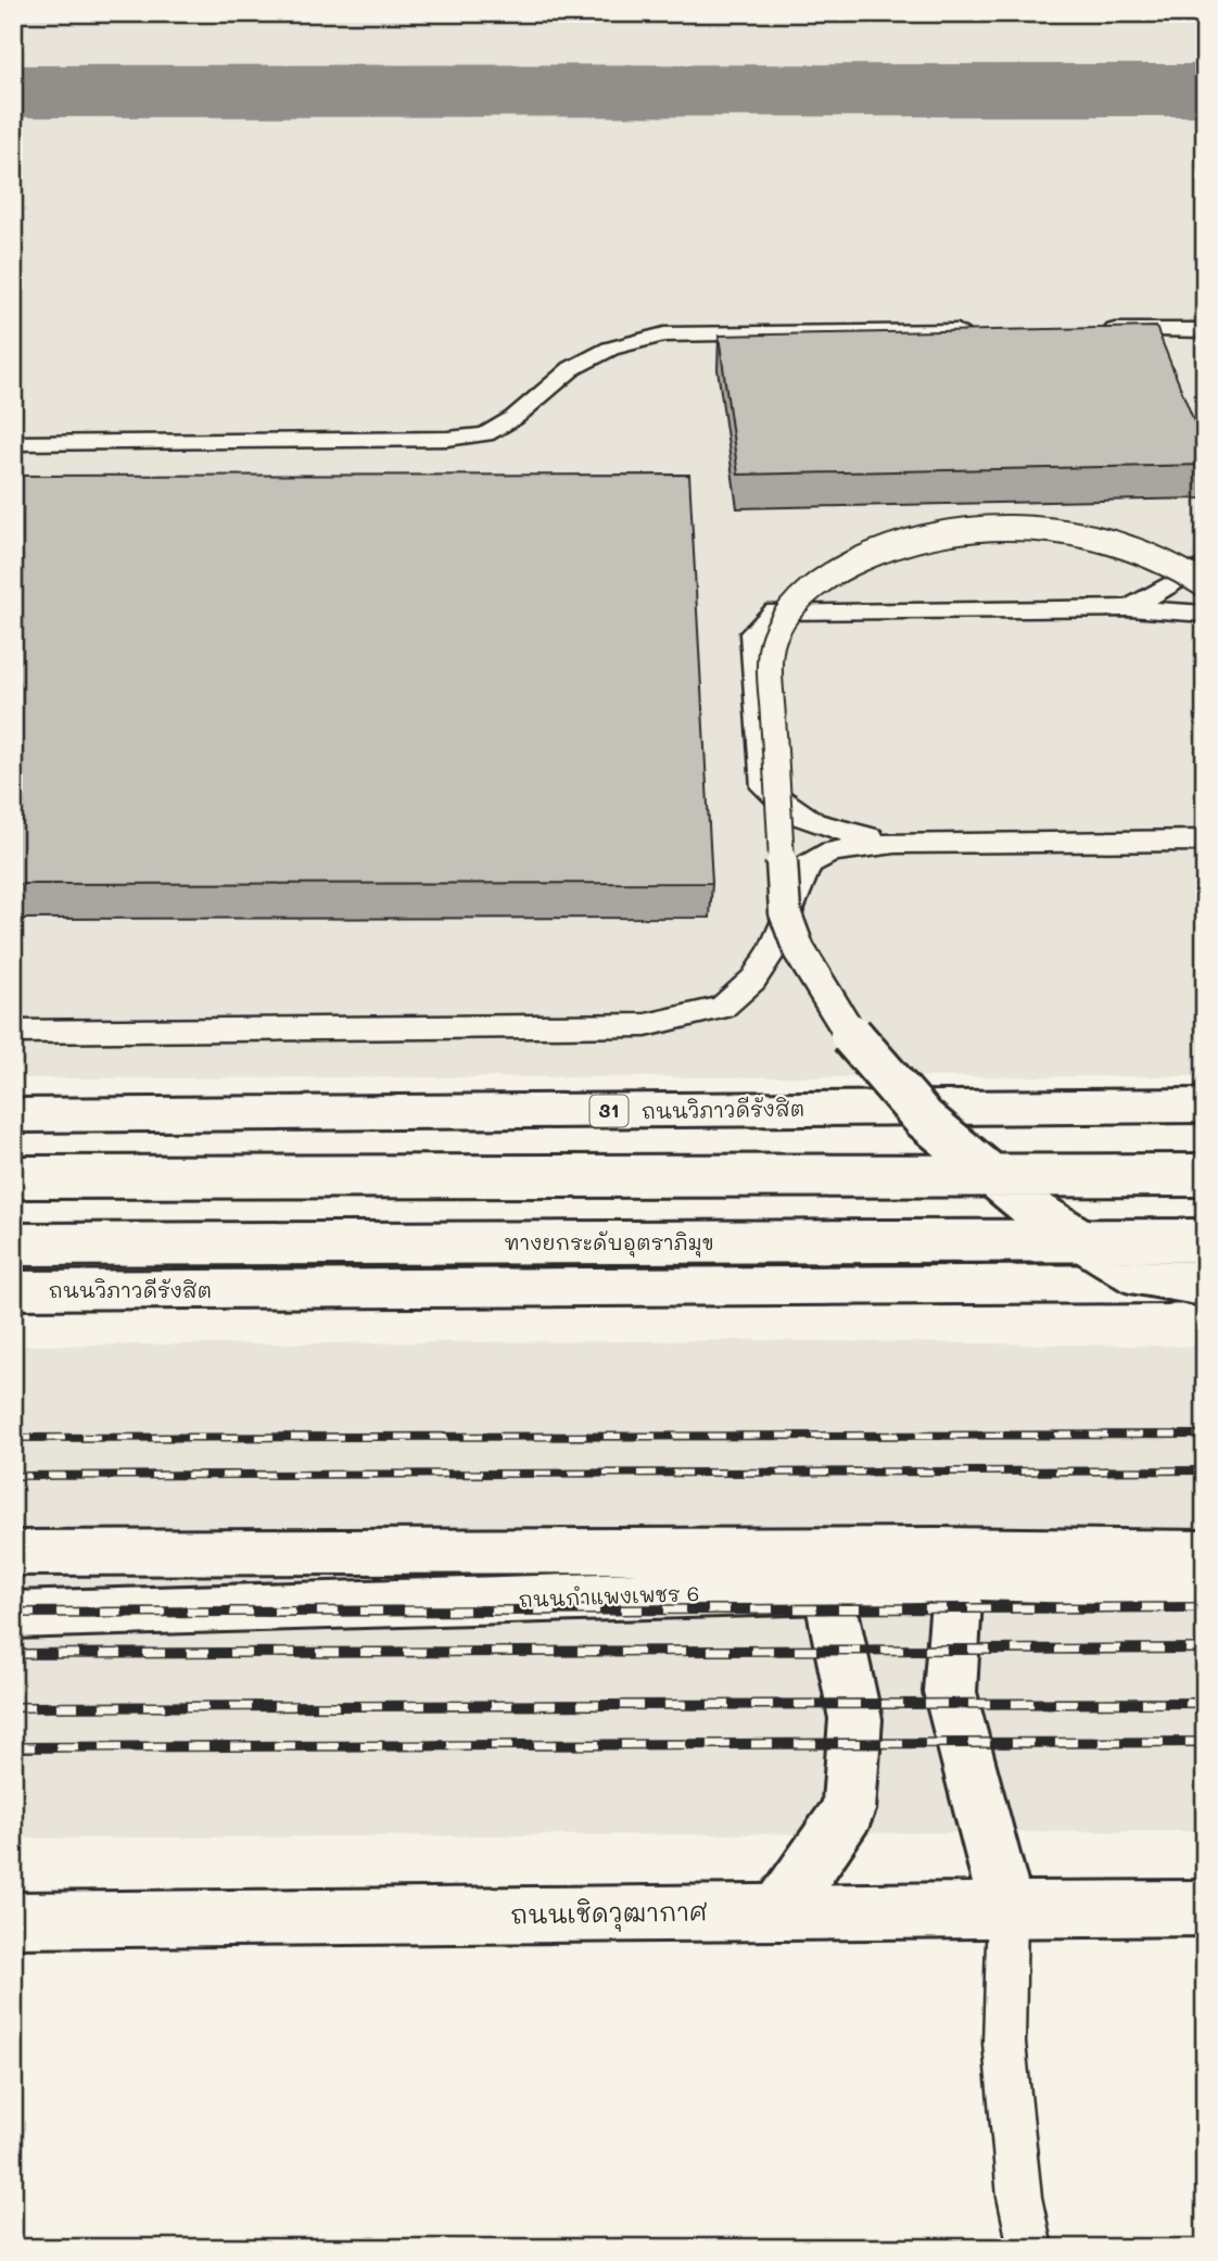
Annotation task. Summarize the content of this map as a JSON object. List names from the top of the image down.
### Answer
{
  "streets": {
    "main road": [
      "ถนนวิภาวดีรังสิต",
      "31",
      "ทางยกระดับอุตราภิมุข",
      "ถนนกำแพงเพชร 6",
      "ถนนเชิดวุฒากาศ"
    ]
  }
}
